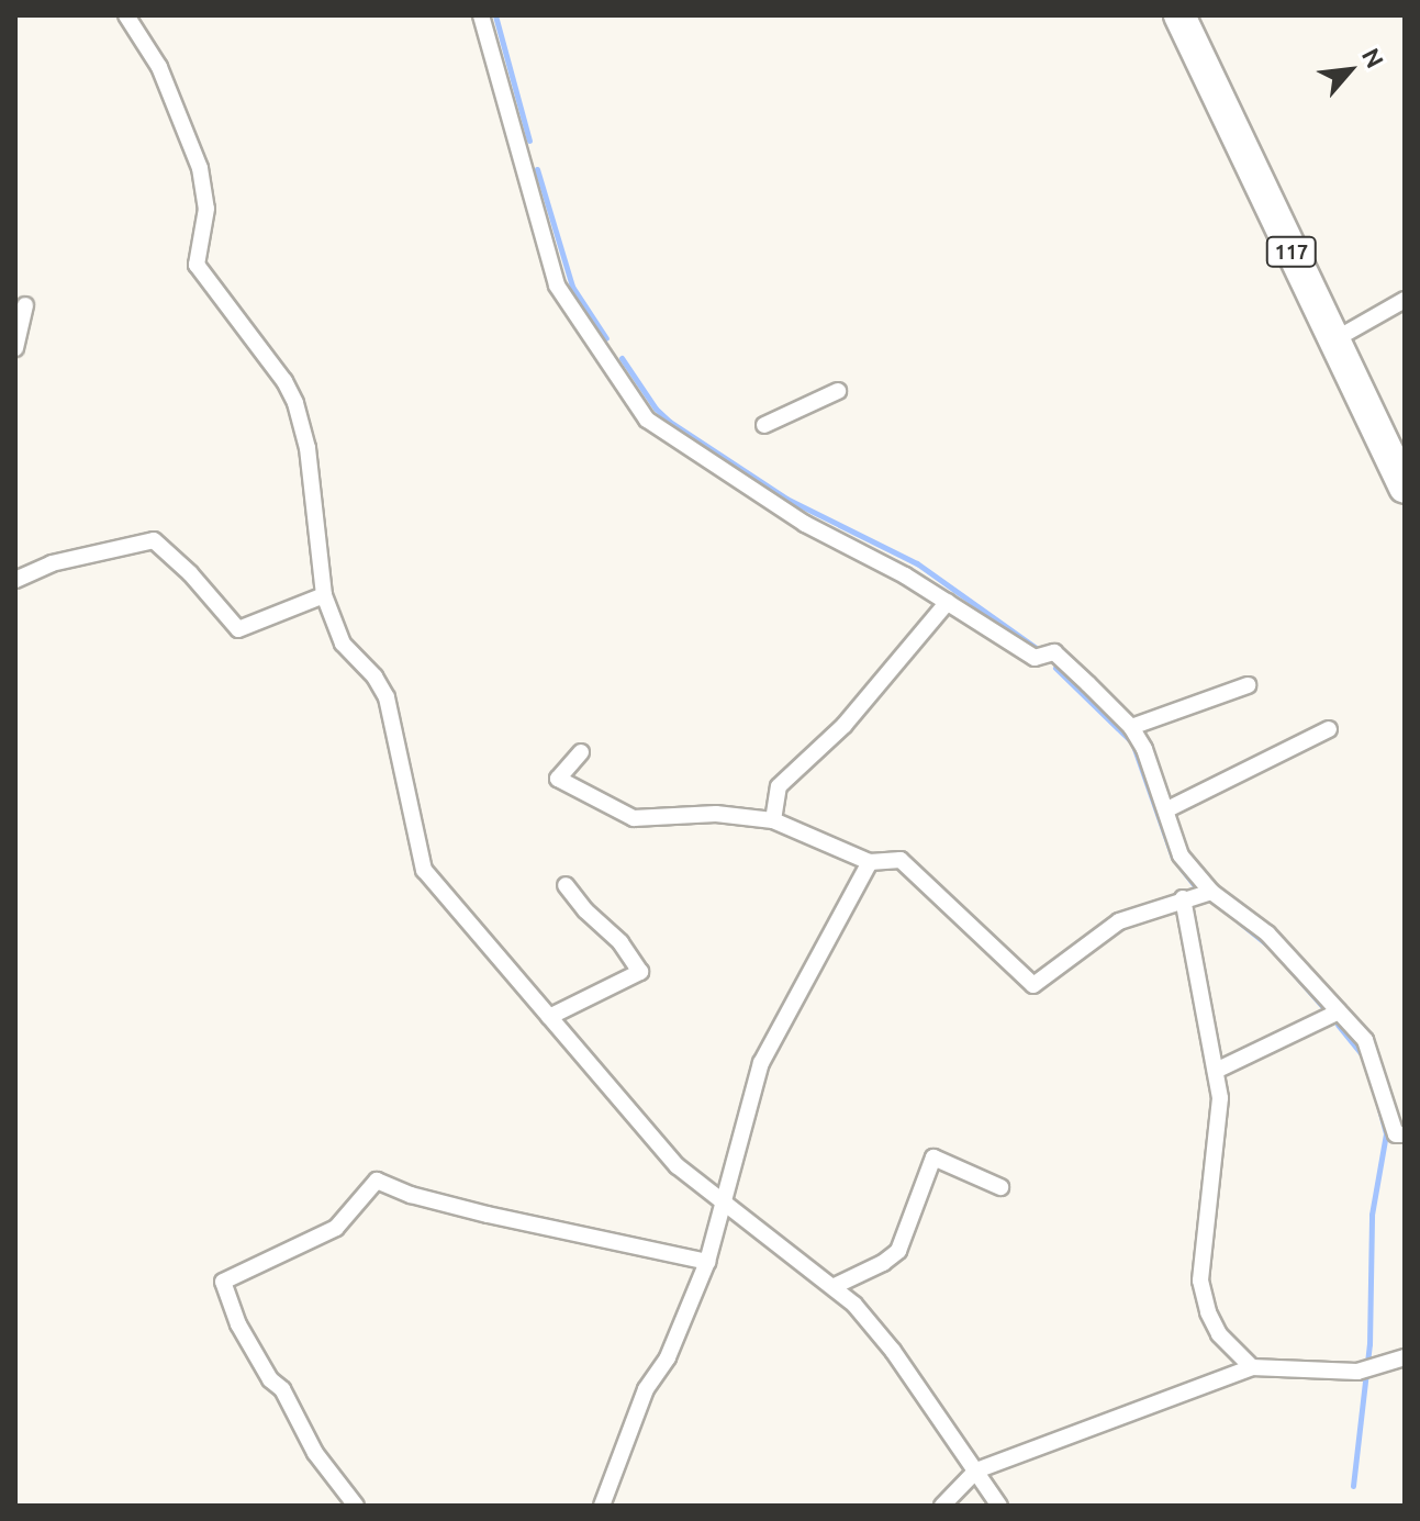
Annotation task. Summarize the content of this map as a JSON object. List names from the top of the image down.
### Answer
{
  "streets": {
    "highway": ["117"]
  },
  "north": "top right"
}
